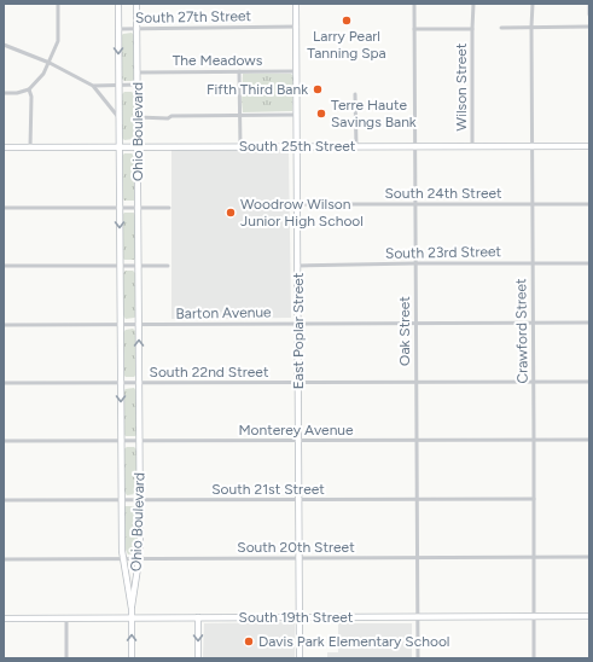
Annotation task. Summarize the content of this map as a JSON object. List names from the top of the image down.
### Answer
{
  "streets": {
    "street": [
      "South 27th Street",
      "The Meadows",
      "Wilson Street",
      "Ohio Boulevard",
      "South 25th Street",
      "South 24th Street",
      "South 23rd Street",
      "Barton Avenue",
      "East Poplar Street",
      "Oak Street",
      "Crawford Street",
      "South 22nd Street",
      "Monterey Avenue",
      "South 21st Street",
      "South 20th Street",
      "South 19th Street"
    ]
  },
  "crossings": [
    ["South 27th Street", "Ohio Boulevard"],
    ["South 27th Street", "East Poplar Street"],
    ["The Meadows", "Ohio Boulevard"],
    ["The Meadows", "East Poplar Street"],
    ["Wilson Street", "South 25th Street"],
    ["Ohio Boulevard", "South 25th Street"],
    ["Ohio Boulevard", "Barton Avenue"],
    ["Ohio Boulevard", "South 22nd Street"],
    ["Ohio Boulevard", "Monterey Avenue"],
    ["Ohio Boulevard", "South 21st Street"],
    ["Ohio Boulevard", "South 20th Street"],
    ["South 25th Street", "East Poplar Street"],
    ["South 25th Street", "Oak Street"],
    ["South 25th Street", "Crawford Street"],
    ["South 24th Street", "East Poplar Street"],
    ["South 24th Street", "Oak Street"],
    ["South 24th Street", "Crawford Street"],
    ["South 23rd Street", "East Poplar Street"],
    ["South 23rd Street", "Oak Street"],
    ["South 23rd Street", "Crawford Street"],
    ["Barton Avenue", "East Poplar Street"],
    ["Barton Avenue", "Oak Street"],
    ["Barton Avenue", "Crawford Street"],
    ["East Poplar Street", "South 22nd Street"],
    ["East Poplar Street", "Monterey Avenue"],
    ["East Poplar Street", "South 21st Street"],
    ["East Poplar Street", "South 20th Street"],
    ["East Poplar Street", "South 19th Street"],
    ["Oak Street", "South 22nd Street"],
    ["Oak Street", "Monterey Avenue"],
    ["Oak Street", "South 21st Street"],
    ["Oak Street", "South 20th Street"],
    ["Oak Street", "South 19th Street"],
    ["Crawford Street", "South 22nd Street"],
    ["Crawford Street", "Monterey Avenue"],
    ["Crawford Street", "South 21st Street"],
    ["Crawford Street", "South 20th Street"],
    ["Crawford Street", "South 19th Street"]
  ],
  "places": [
    "Larry Pearl Tanning Spa",
    "Fifth Third Bank",
    "Terre Haute Savings Bank",
    "Woodrow Wilson Junior High School",
    "Davis Park Elementary School"
  ]
}
